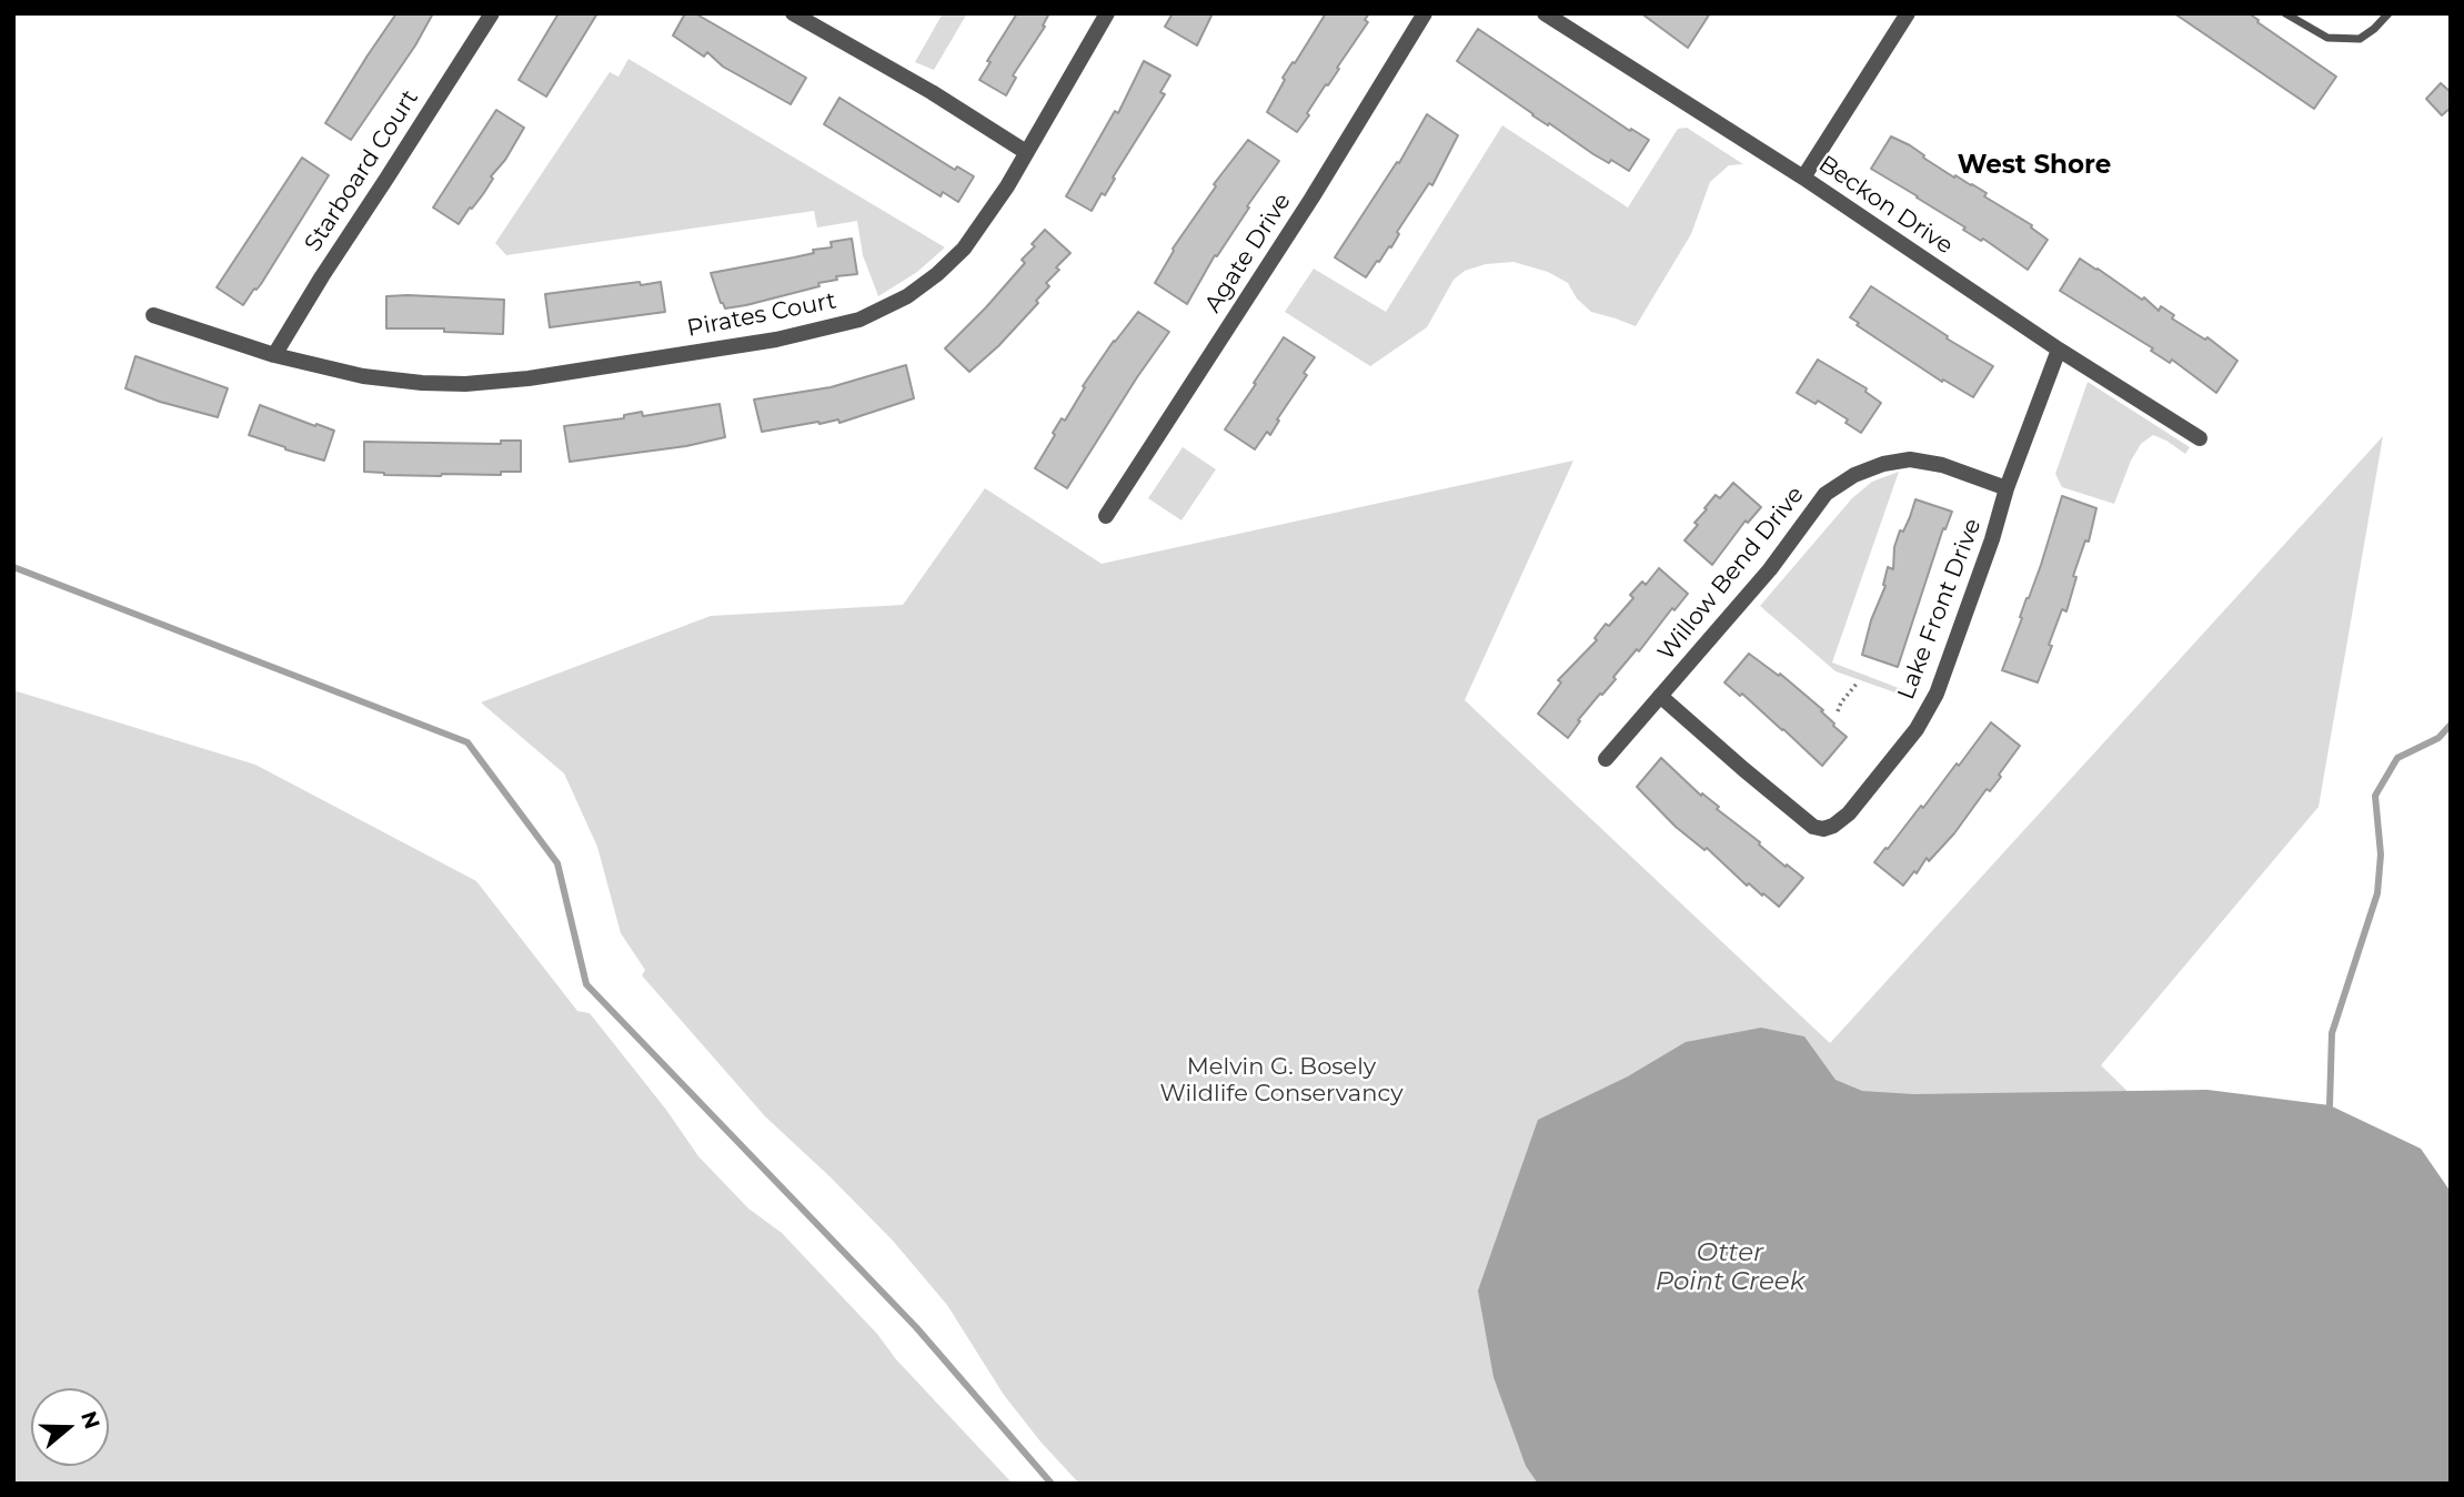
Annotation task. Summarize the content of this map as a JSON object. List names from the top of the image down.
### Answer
{
  "streets": {
    "street": [
      "Starboard Court",
      "Beckon Drive",
      "Agate Drive",
      "Pirates Court",
      "Willow Bend Drive",
      "Lake Front Drive"
    ]
  },
  "crossings": [
    ["Starboard Court", "Pirates Court"],
    ["Beckon Drive", "Lake Front Drive"],
    ["Willow Bend Drive", "Lake Front Drive"]
  ],
  "districts": ["West Shore"],
  "water": ["Otter Point Creek"],
  "parks": ["Melvin G. Bosely Wildlife Conservancy"],
  "north": "right"
}
